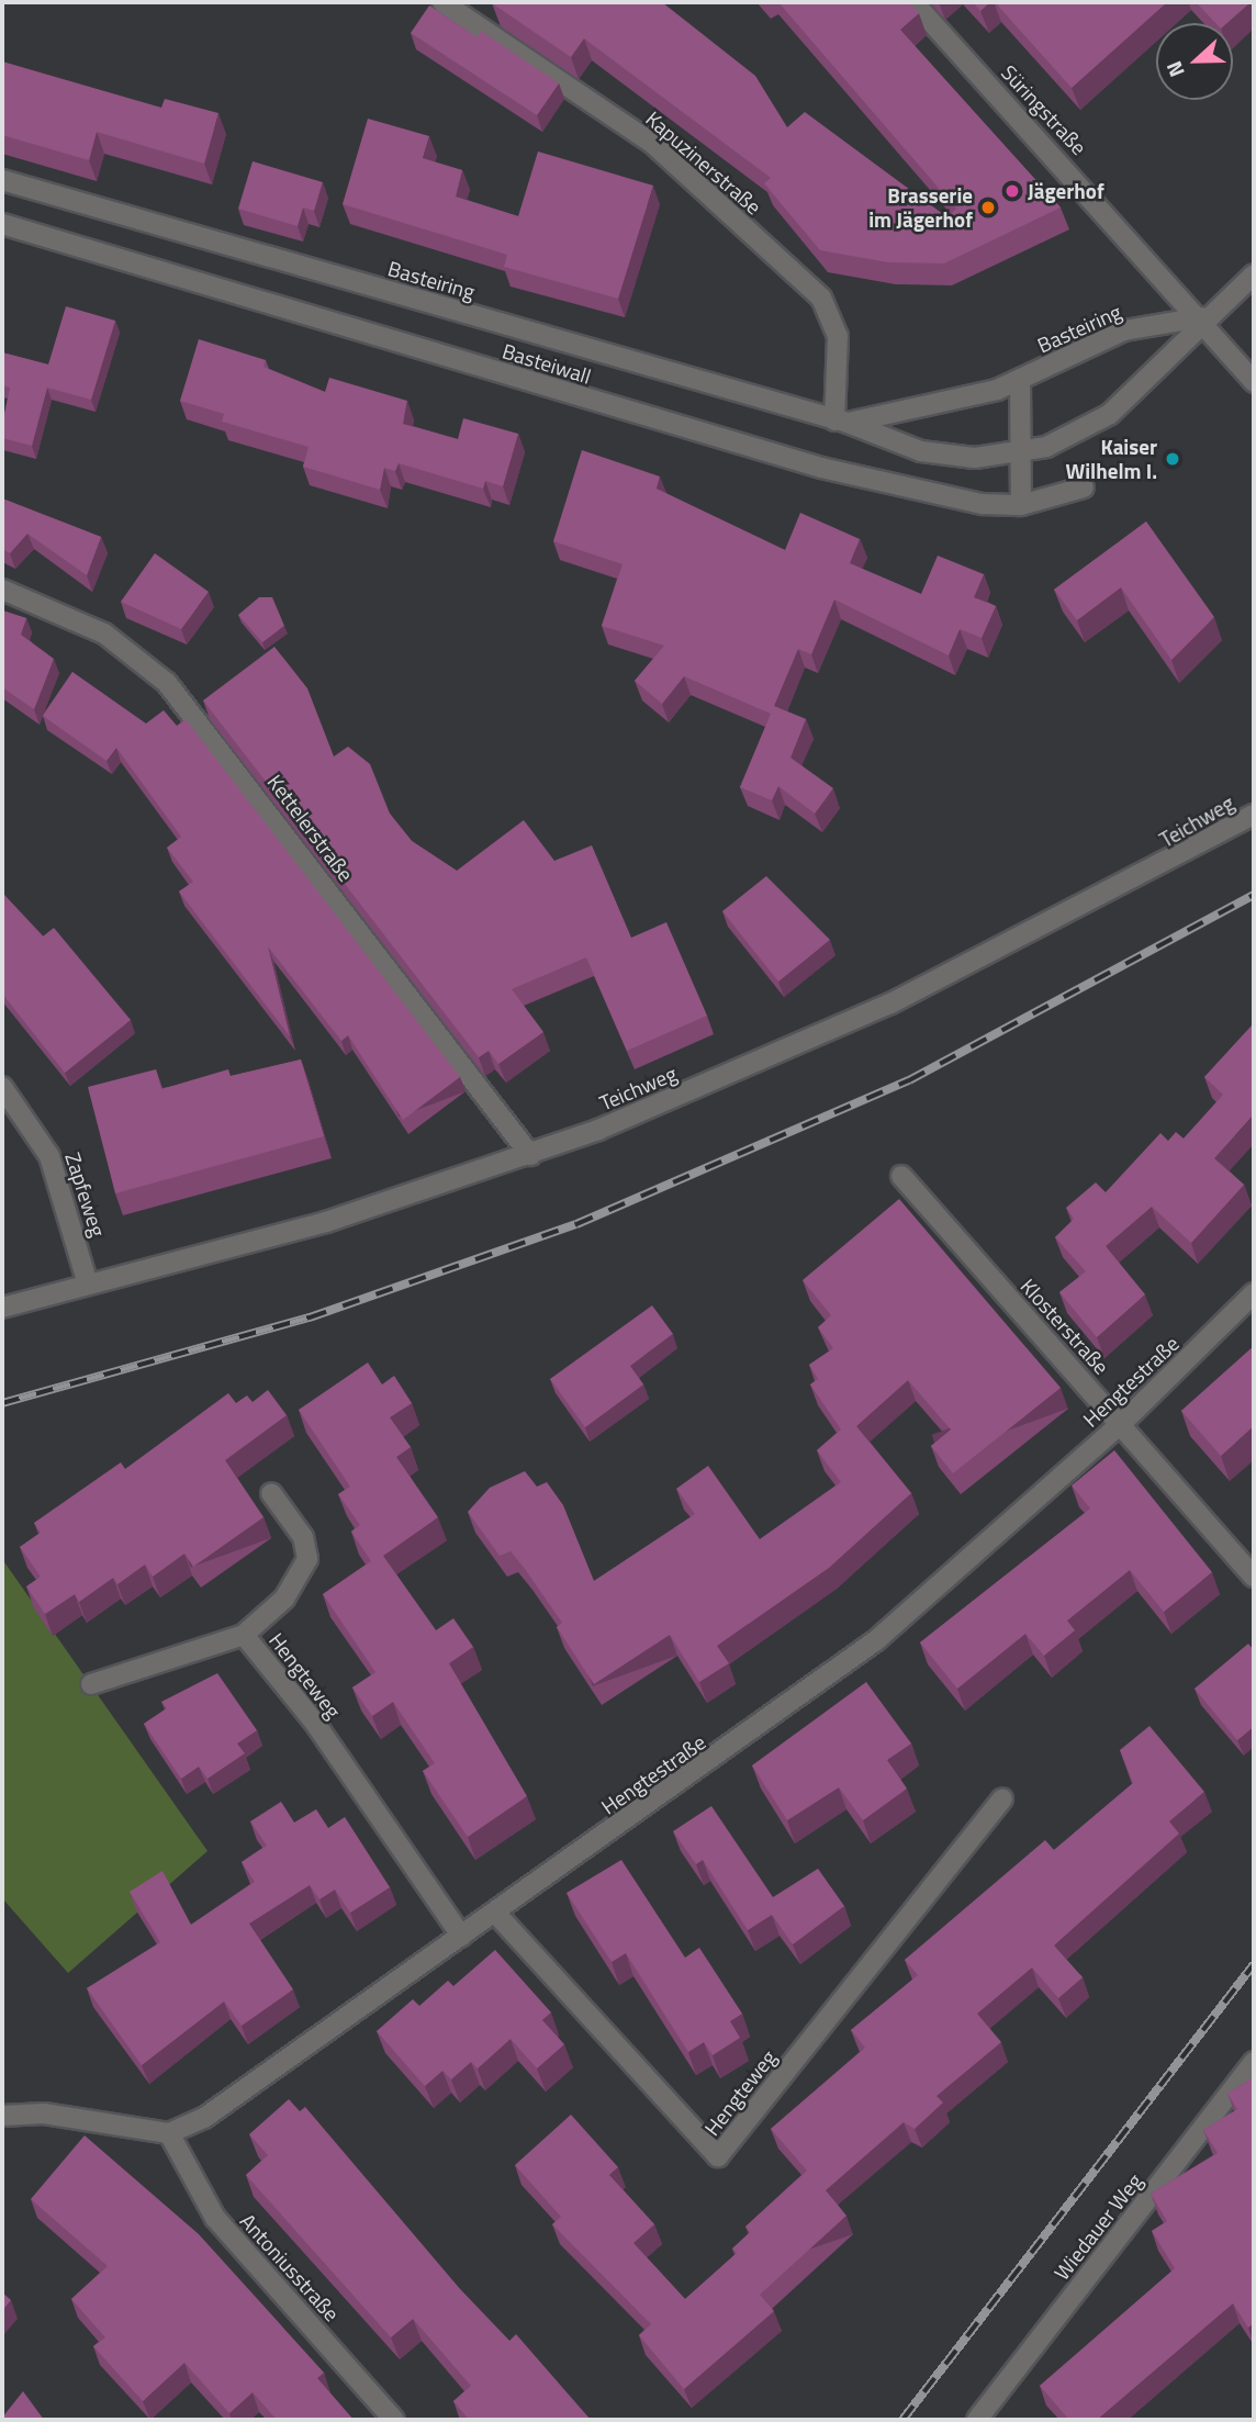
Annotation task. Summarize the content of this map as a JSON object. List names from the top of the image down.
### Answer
{
  "streets": {
    "street": [
      "Süringstraße",
      "Kapuzinerstraße",
      "Basteiring",
      "Basteiwall",
      "Teichweg",
      "Kettelerstraße",
      "Zapfeweg",
      "Klosterstraße",
      "Hengtestraße",
      "Hengteweg",
      "Wiedauer Weg",
      "Antoniusstraße"
    ]
  },
  "crossings": [
    ["Süringstraße", "Basteiring"],
    ["Kapuzinerstraße", "Basteiring"],
    ["Teichweg", "Kettelerstraße"],
    ["Teichweg", "Zapfeweg"],
    ["Klosterstraße", "Hengtestraße"],
    ["Hengtestraße", "Hengteweg"],
    ["Hengtestraße", "Antoniusstraße"]
  ],
  "places": ["Jägerhof", "Brasserie im Jägerhof", "Kaiser Wilhelm I."],
  "north": "left"
}
